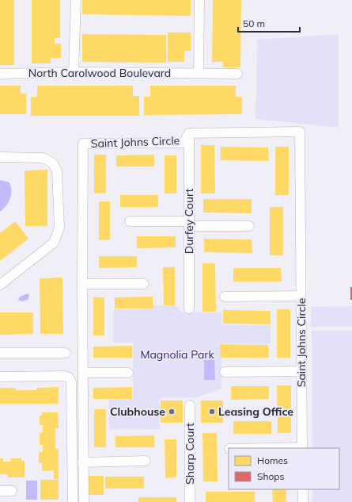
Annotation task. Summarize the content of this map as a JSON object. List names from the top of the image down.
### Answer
{
  "streets": {
    "street": [
      "North Carolwood Boulevard",
      "Saint Johns Circle",
      "Durfey Court",
      "Sharp Court"
    ]
  },
  "crossings": [
    ["Saint Johns Circle", "Durfey Court"]
  ],
  "parks": ["Magnolia Park"],
  "places": ["Clubhouse", "Leasing Office"],
  "legend": ["Homes", "Shops"],
  "scale_bar": "50 m"
}
